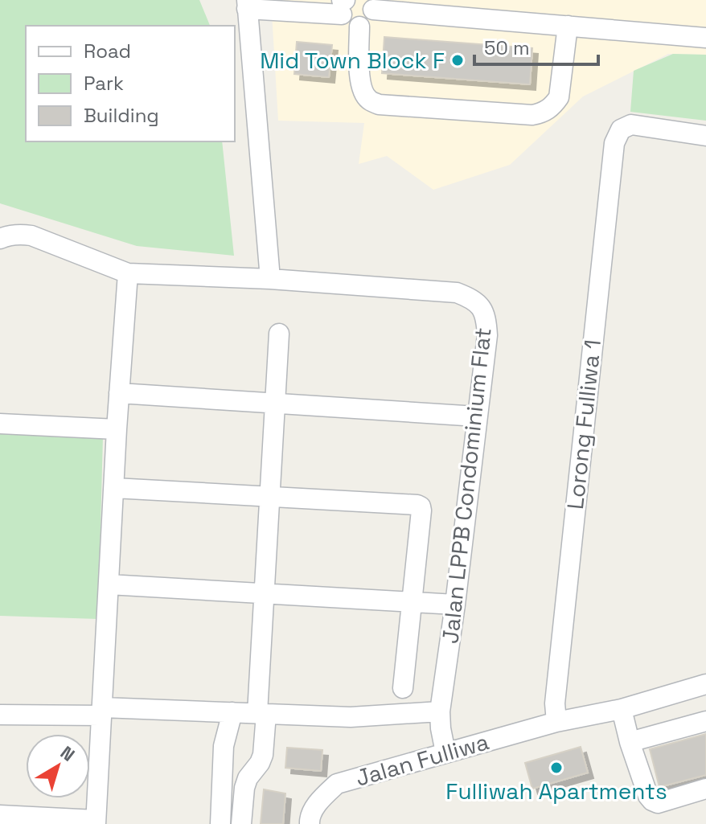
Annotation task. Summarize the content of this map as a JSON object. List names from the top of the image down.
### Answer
{
  "streets": {
    "street": ["Lorong Fulliwa 1", "Jalan LPPB Condominium Flat", "Jalan Fulliwa"]
  },
  "crossings": [
    ["Lorong Fulliwa 1", "Jalan Fulliwa"],
    ["Jalan LPPB Condominium Flat", "Jalan Fulliwa"]
  ],
  "places": ["Mid Town Block F", "Fulliwah Apartments"],
  "legend": ["Road", "Park", "Building"],
  "scale_bar": "50 m",
  "north": "top right"
}
